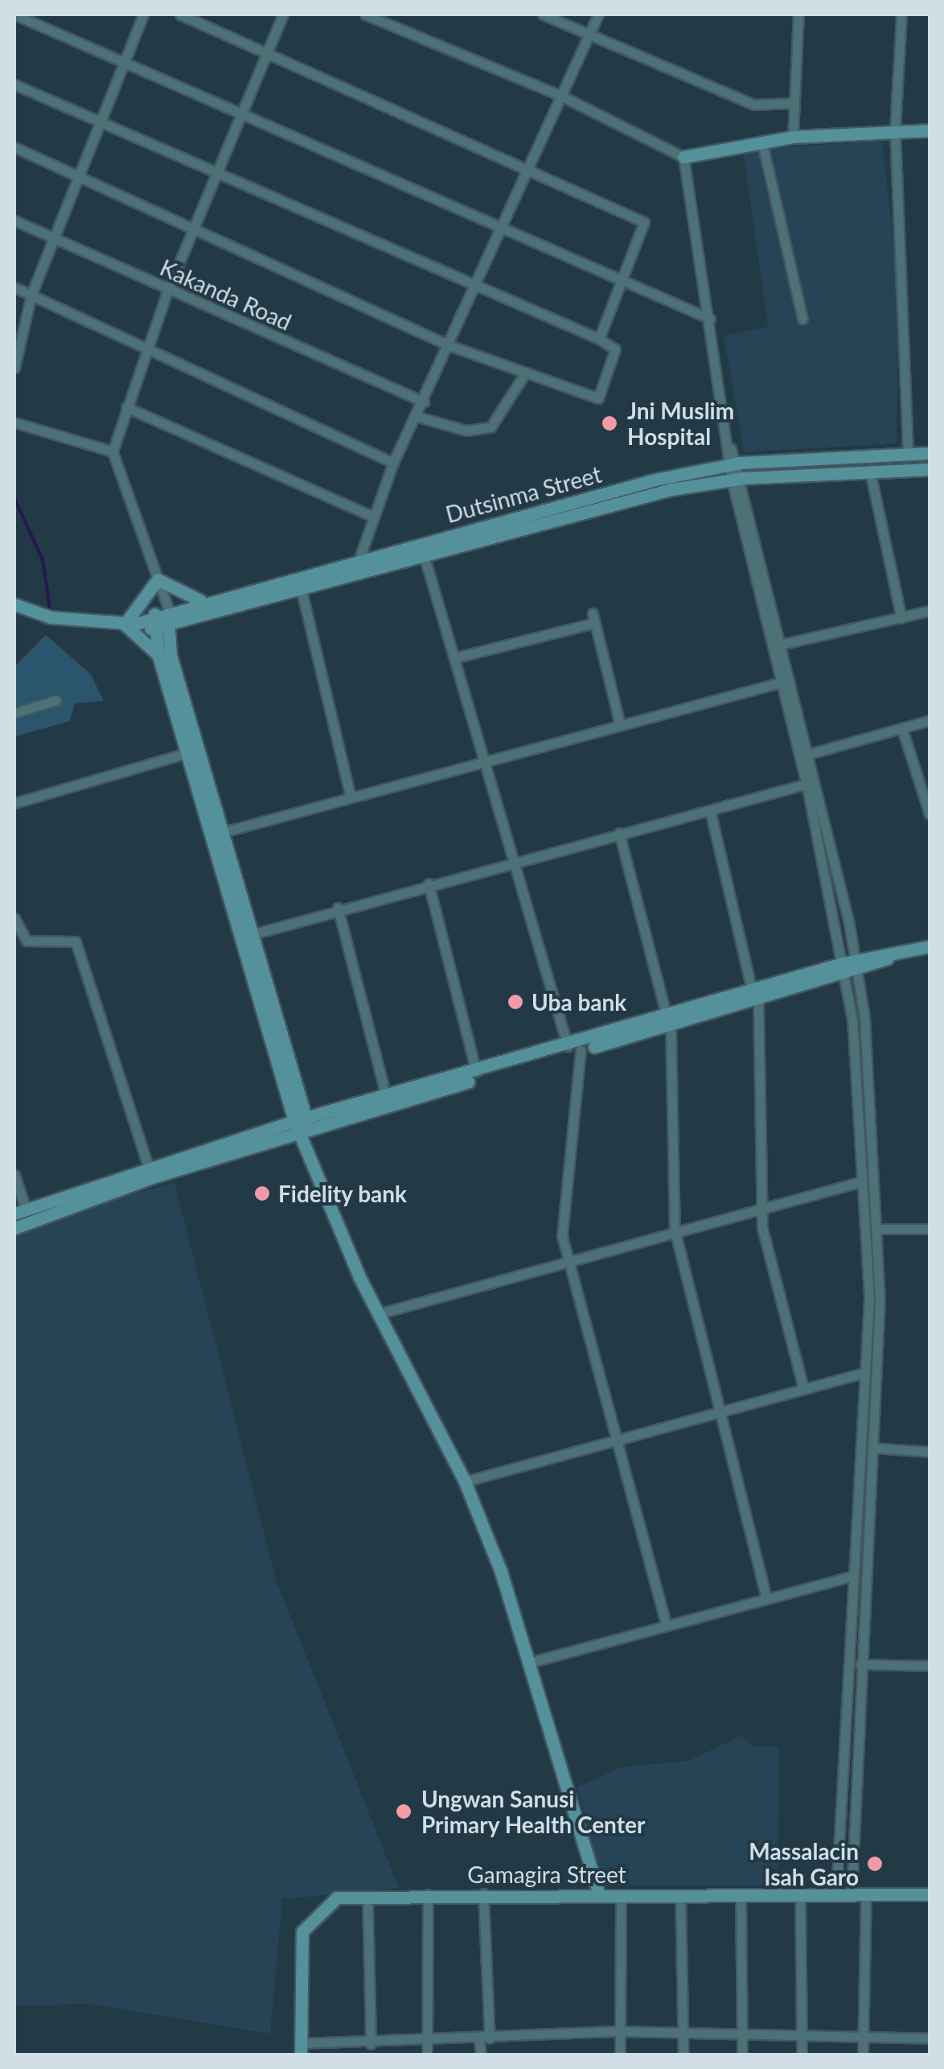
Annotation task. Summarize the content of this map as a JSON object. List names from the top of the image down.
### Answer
{
  "streets": {
    "street": ["Kakanda Road", "Dutsinma Street", "Gamagira Street"]
  },
  "places": [
    "Jni Muslim Hospital",
    "Uba bank",
    "Fidelity bank",
    "Ungwan Sanusi Primary Health Center",
    "Massalacin Isah Garo"
  ]
}
